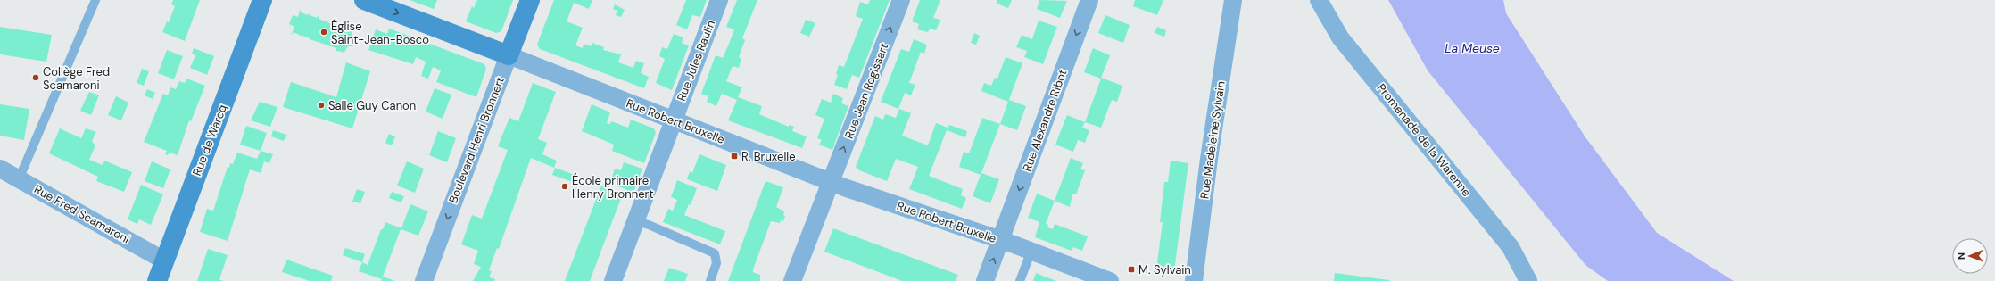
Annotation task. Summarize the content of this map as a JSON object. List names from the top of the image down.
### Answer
{
  "streets": {
    "main road": ["Rue Robert Bruxelle", "Rue de Warcq", "Boulevard Henri Bronnert"],
    "street": [
      "Rue Jules Raulin",
      "Rue Jean Rogissart",
      "Rue Alexandre Ribot",
      "Rue Madeleine Sylvain",
      "Promenade de la Warenne",
      "Rue Fred Scamaroni"
    ]
  },
  "crossings": [
    ["Rue Jules Raulin", "Rue Robert Bruxelle"],
    ["Rue Jean Rogissart", "Rue Robert Bruxelle"],
    ["Rue Alexandre Ribot", "Rue Robert Bruxelle"],
    ["Rue Robert Bruxelle", "Boulevard Henri Bronnert"],
    ["Rue de Warcq", "Rue Fred Scamaroni"]
  ],
  "one_way": ["Rue Jean Rogissart", "Boulevard Henri Bronnert"],
  "water": ["La Meuse"],
  "places": {
    "other": [
      "Église Saint-Jean-Bosco",
      "Collège Fred Scamaroni",
      "Salle Guy Canon",
      "École primaire Henry Bronnert"
    ],
    "transit": ["R. Bruxelle", "M. Sylvain"]
  },
  "north": "left"
}
